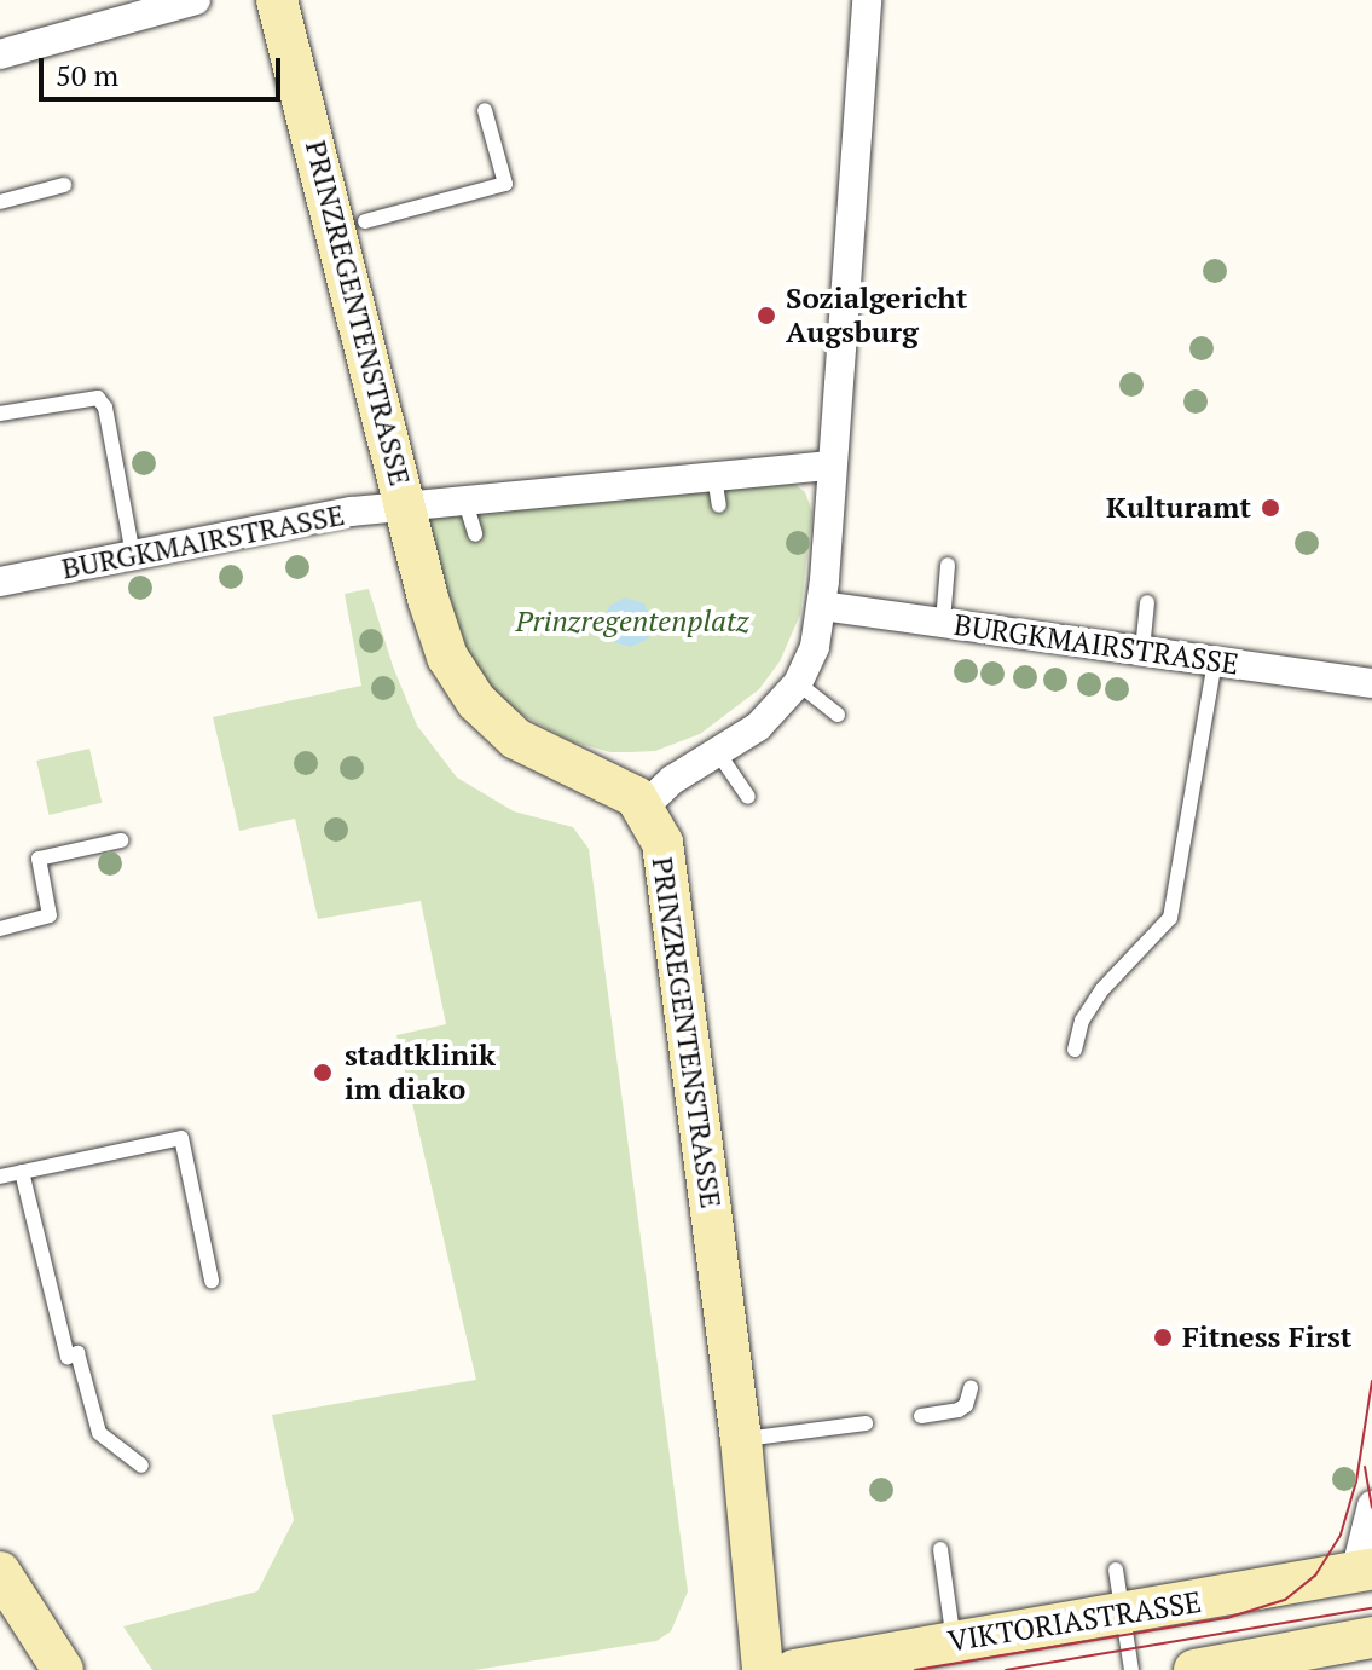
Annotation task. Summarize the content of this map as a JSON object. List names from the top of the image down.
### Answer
{
  "streets": {
    "street": ["PRINZREGENTENSTRASSE", "BURGKMAIRSTRASSE", "VIKTORIASTRASSE"]
  },
  "crossings": [
    ["PRINZREGENTENSTRASSE", "BURGKMAIRSTRASSE"]
  ],
  "parks": ["Prinzregentenplatz"],
  "places": [
    "Sozialgericht Augsburg",
    "Kulturamt",
    "stadtklinik im diako",
    "Fitness First"
  ],
  "scale_bar": "50 m"
}
